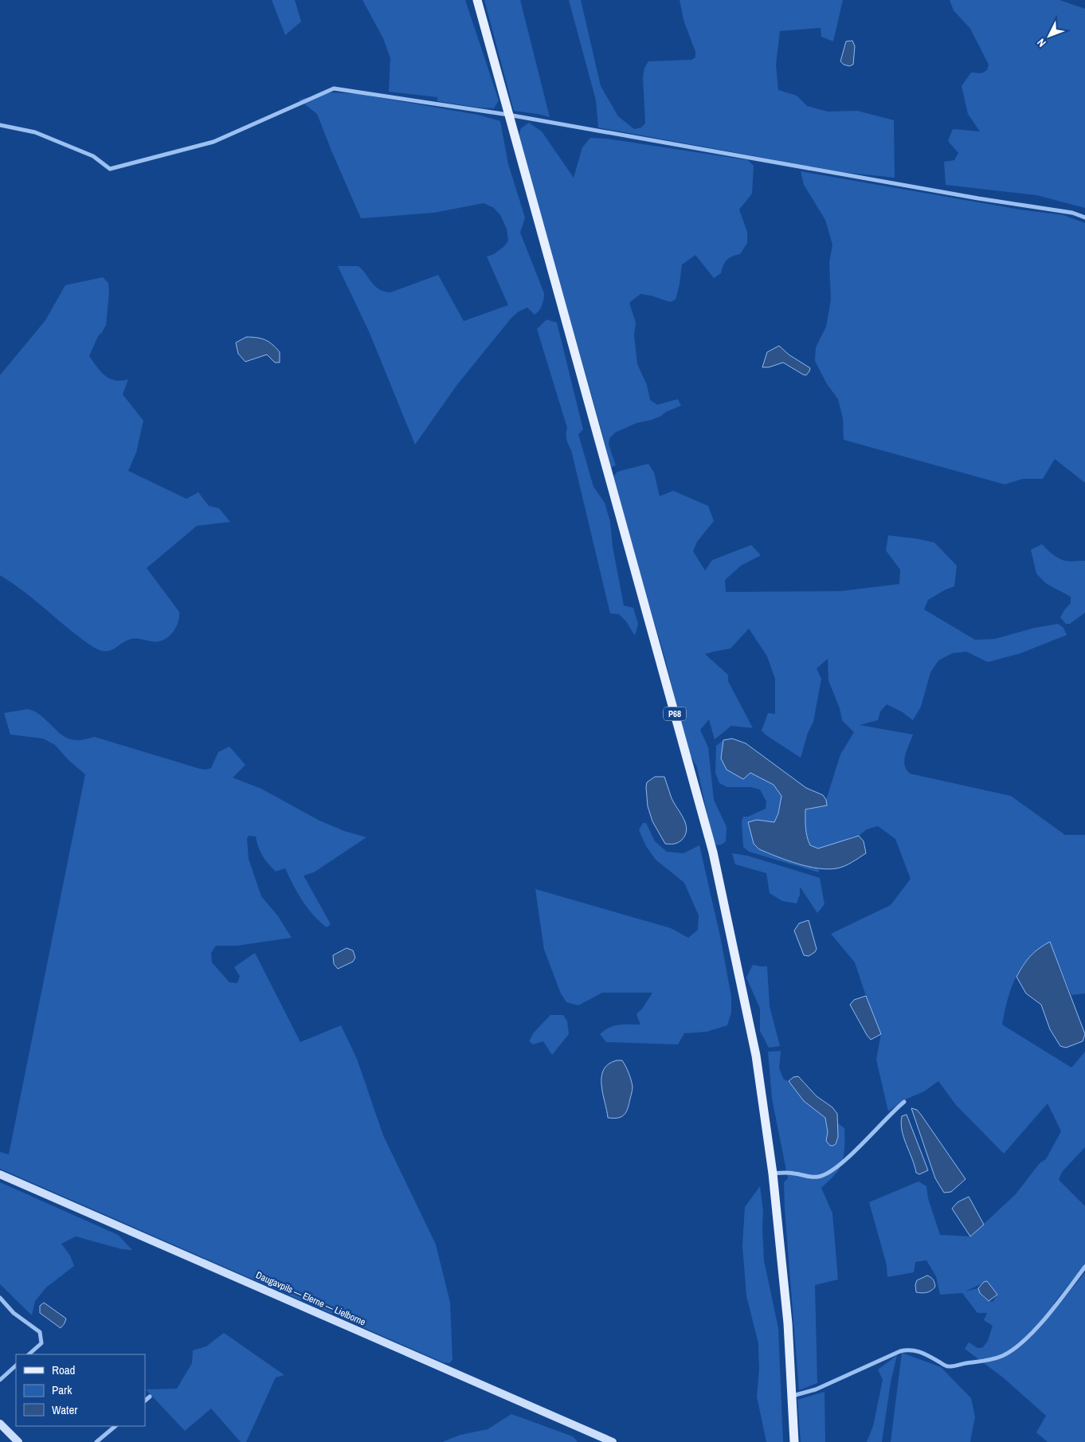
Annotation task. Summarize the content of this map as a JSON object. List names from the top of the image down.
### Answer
{
  "streets": {
    "main road": ["P68", "Daugavpils — Elerne — Lielborne"]
  },
  "legend": ["Road", "Park", "Water"],
  "north": "bottom left"
}
